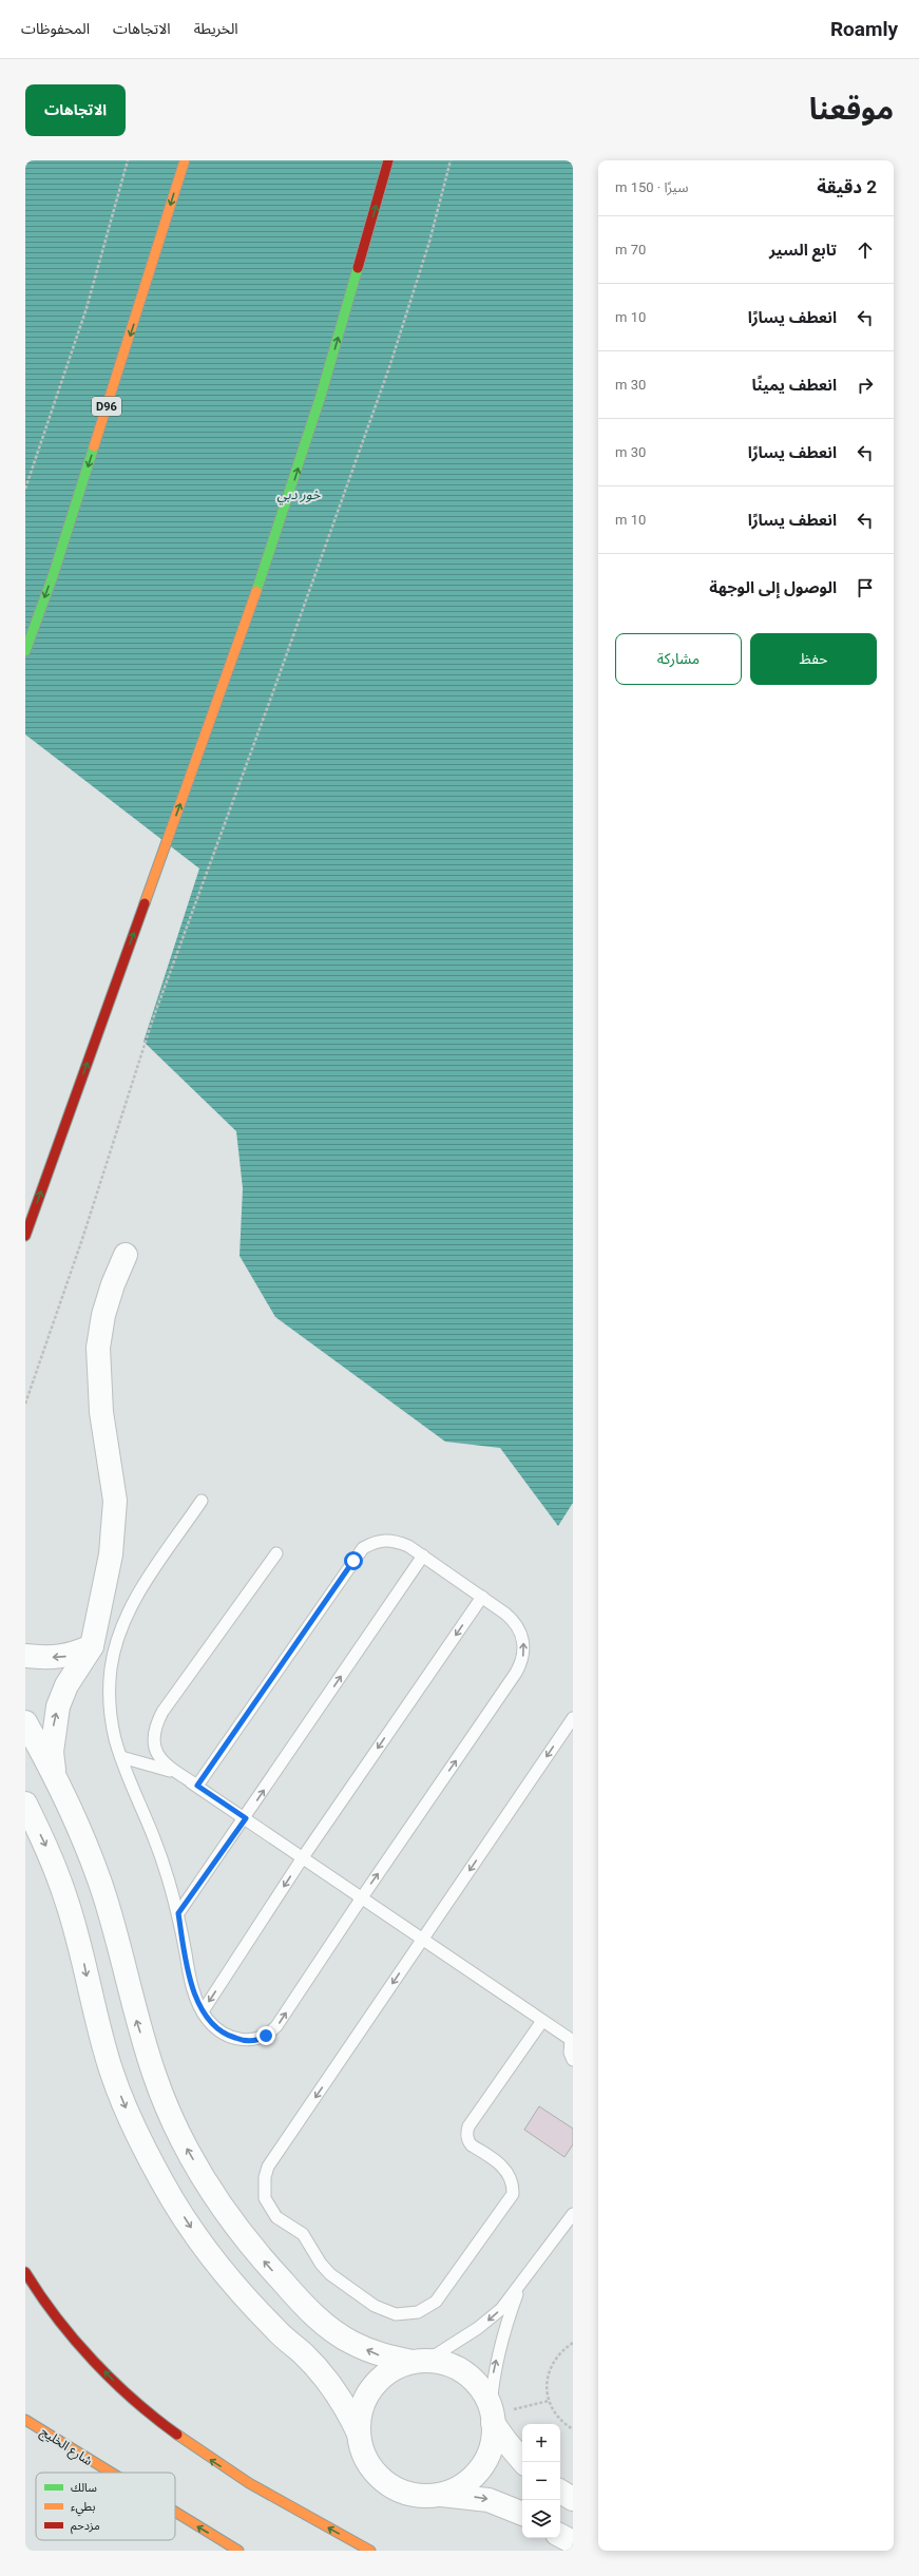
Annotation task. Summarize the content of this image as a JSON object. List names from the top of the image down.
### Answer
{
  "streets": {
    "main road": ["D96", "شارع الخليج"]
  },
  "water": ["خور دبي"],
  "legend": ["سالك", "بطيء", "مزدحم"],
  "page": {
    "header": "Roamly",
    "nav": ["الخريطة", "الاتجاهات", "المحفوظات"],
    "title": "موقعنا",
    "buttons": [
      "الاتجاهات",
      ["حفظ", "مشاركة"]
    ],
    "heading": ["2 دقيقة", "سيرًا · 150 m"],
    "list": [
      ["تابع السير", "70 m"],
      ["انعطف يسارًا", "10 m"],
      ["انعطف يمينًا", "30 m"],
      ["انعطف يسارًا", "30 m"],
      ["انعطف يسارًا", "10 m"],
      "الوصول إلى الوجهة"
    ],
    "map_buttons": ["+", "−"]
  }
}
